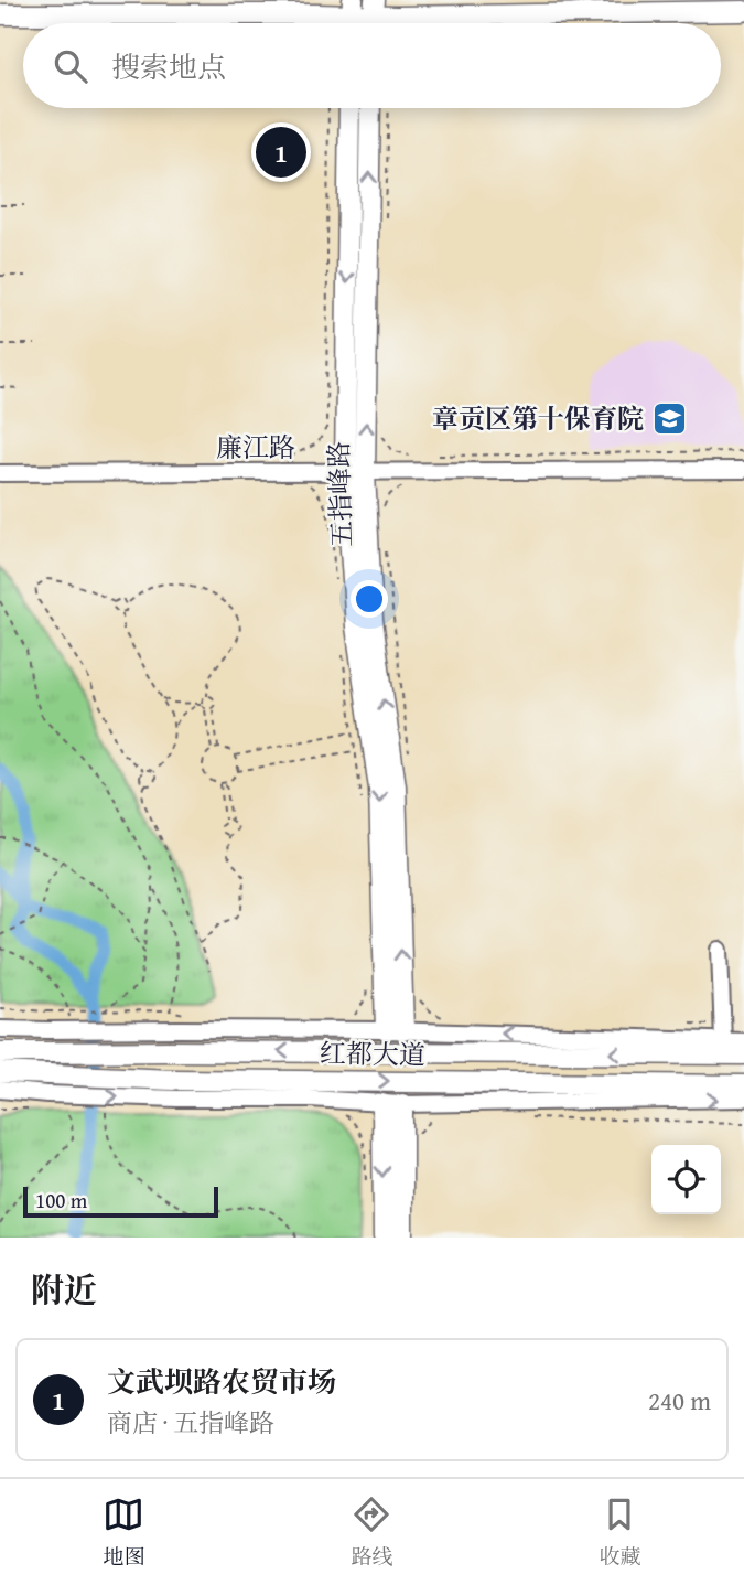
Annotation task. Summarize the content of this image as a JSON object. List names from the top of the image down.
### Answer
{
  "streets": {
    "main road": ["五指峰路", "红都大道"],
    "street": ["廉江路"]
  },
  "crossings": [
    ["廉江路", "五指峰路"]
  ],
  "places": {
    "school or university": ["章贡区第十保育院"]
  },
  "scale_bar": "100 m",
  "page": {
    "search": "搜索地点",
    "pins": "1",
    "scale": "100 m",
    "heading": "附近",
    "list": [
      {
        "mark": "1",
        "name": "文武坝路农贸市场",
        "note": "商店 · 五指峰路",
        "value": "240 m"
      }
    ],
    "nav": ["地图", "路线", "收藏"]
  }
}
